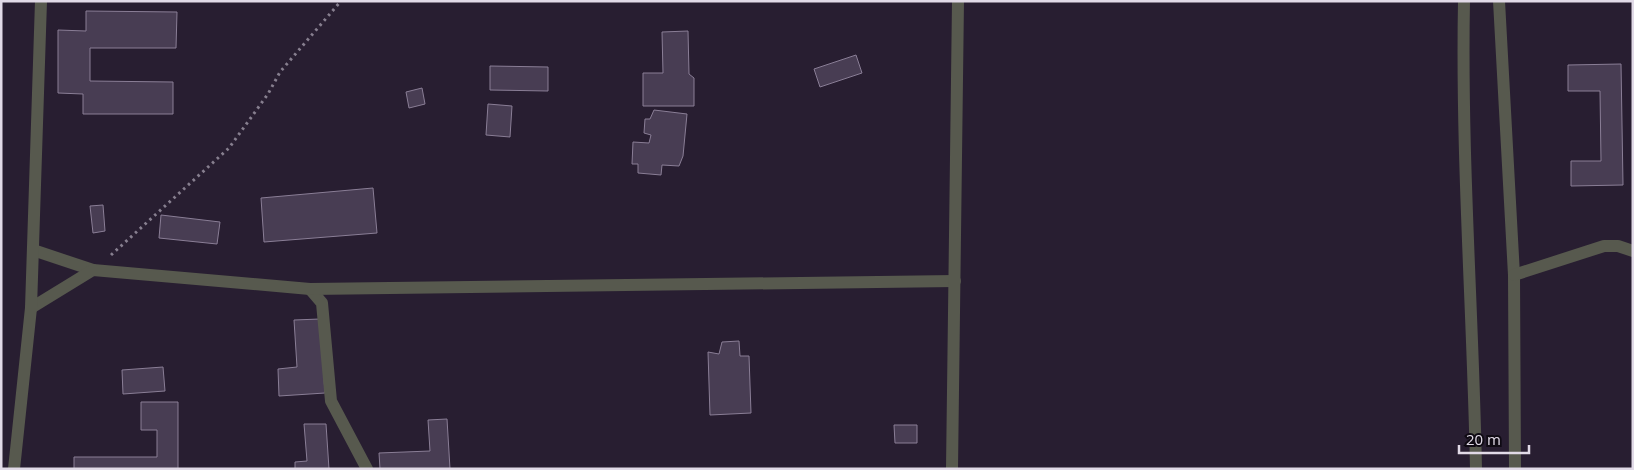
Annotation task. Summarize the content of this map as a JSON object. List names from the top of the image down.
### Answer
{
  "scale_bar": "20 m"
}
